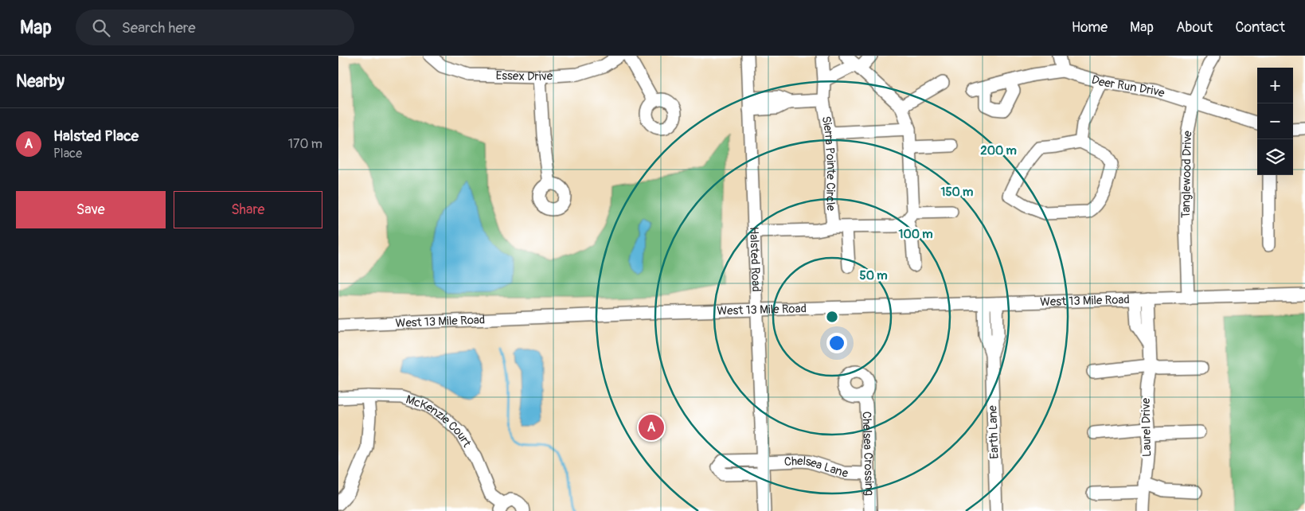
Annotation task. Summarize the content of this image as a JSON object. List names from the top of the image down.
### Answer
{
  "streets": {
    "street": [
      "Essex Drive",
      "Deer Run Drive",
      "Sierra Pointe Circle",
      "Tanglewood Drive",
      "Halsted Road",
      "West 13 Mile Road",
      "McKenzie Court",
      "Laurel Drive",
      "Earth Lane",
      "Chelsea Crossing",
      "Chelsea Lane"
    ]
  },
  "crossings": [
    ["Deer Run Drive", "Tanglewood Drive"],
    ["Sierra Pointe Circle", "Halsted Road"],
    ["Tanglewood Drive", "West 13 Mile Road"],
    ["Halsted Road", "West 13 Mile Road"],
    ["Halsted Road", "Chelsea Lane"],
    ["West 13 Mile Road", "Laurel Drive"],
    ["West 13 Mile Road", "Earth Lane"],
    ["Chelsea Crossing", "Chelsea Lane"]
  ],
  "page": {
    "header": "Map",
    "search": "Search here",
    "nav": [
      "Home",
      "Map",
      "About",
      "Contact"
    ],
    "heading": "Nearby",
    "map_buttons": ["+", "−"],
    "list": [
      {
        "mark": "A",
        "name": "Halsted Place",
        "note": "Place",
        "value": "170 m"
      }
    ],
    "buttons": ["Save", "Share"],
    "pins": "A"
  },
  "rings": [
    "200 m",
    "150 m",
    "100 m",
    "50 m"
  ]
}
